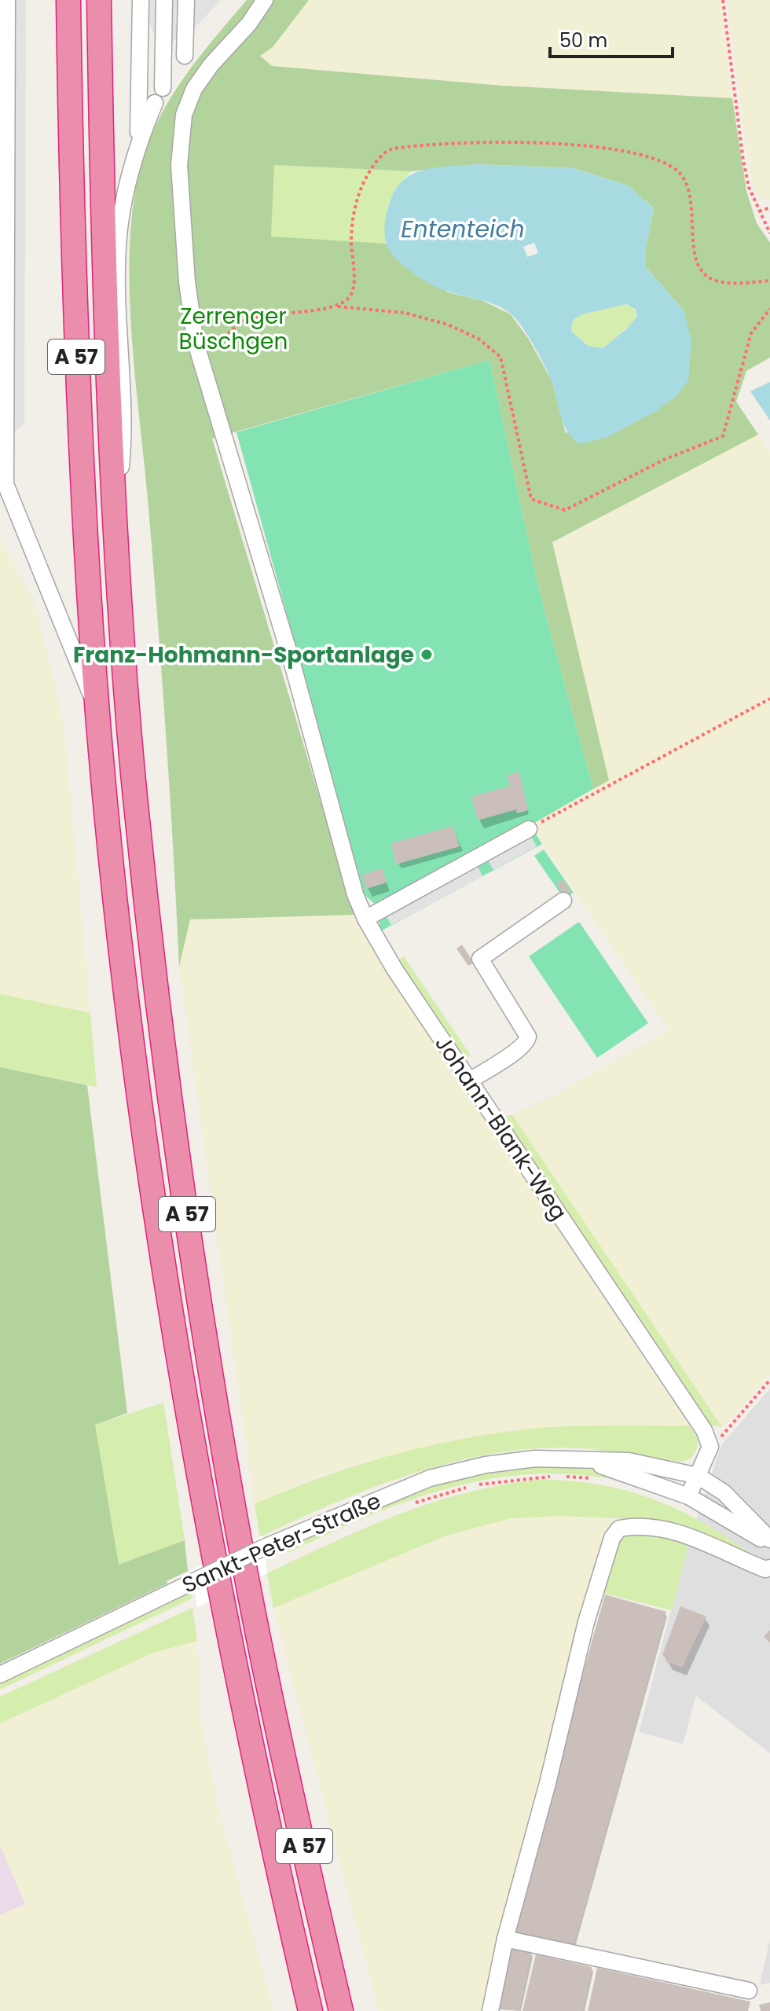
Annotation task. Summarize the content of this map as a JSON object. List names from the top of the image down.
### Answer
{
  "streets": {
    "highway": ["A 57"],
    "street": ["Johann-Blank-Weg", "Sankt-Peter-Straße"]
  },
  "water": ["Ententeich"],
  "parks": ["Zerrenger Büschgen"],
  "places": ["Franz-Hohmann-Sportanlage"],
  "scale_bar": "50 m"
}
